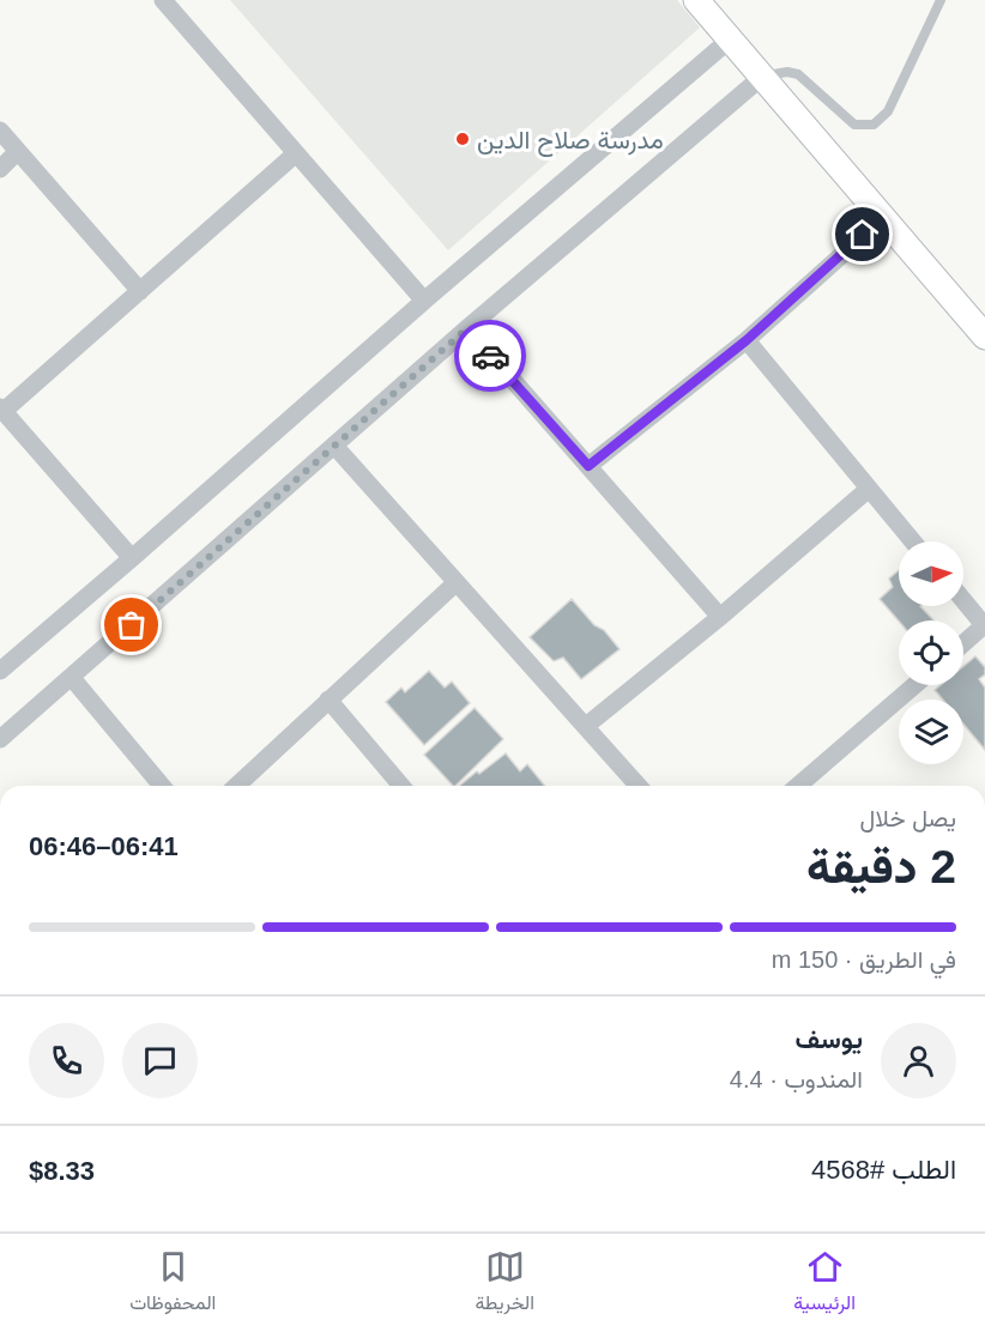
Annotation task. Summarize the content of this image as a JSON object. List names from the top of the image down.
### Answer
{
  "places": ["مدرسة صلاح الدين"],
  "north": "right",
  "page": {
    "heading": ["2 دقيقة", "يصل خلال", "06:41–06:46"],
    "panel": [
      "يوسف",
      "المندوب · 4.4",
      "الطلب #4568",
      "$8.33"
    ],
    "bar": "في الطريق · 150 m",
    "tabs": ["الرئيسية", "الخريطة", "المحفوظات"]
  }
}
